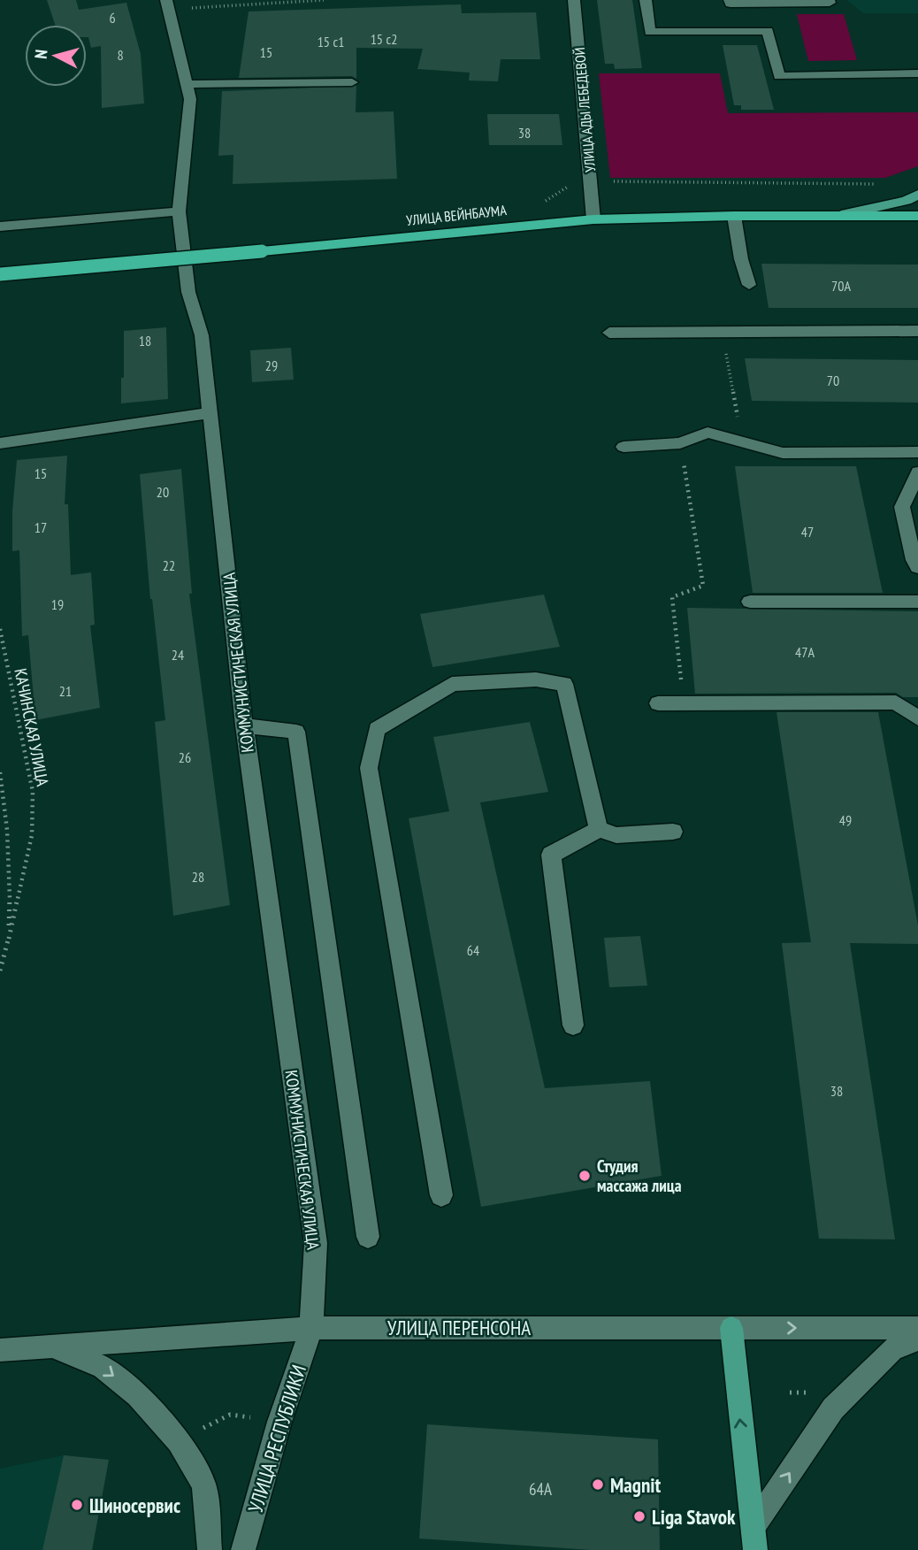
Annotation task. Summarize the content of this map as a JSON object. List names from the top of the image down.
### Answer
{
  "streets": {
    "highway": ["УЛИЦА ВЕЙНБАУМА"],
    "street": [
      "УЛИЦА АДЫ ЛЕБЕДЕВОЙ",
      "КОММУНИСТИЧЕСКАЯ УЛИЦА",
      "УЛИЦА ПЕРЕНСОНА",
      "УЛИЦА РЕСПУБЛИКИ"
    ],
    "path": ["КАЧИНСКАЯ УЛИЦА"]
  },
  "crossings": [
    ["УЛИЦА АДЫ ЛЕБЕДЕВОЙ", "УЛИЦА ВЕЙНБАУМА"],
    ["КОММУНИСТИЧЕСКАЯ УЛИЦА", "УЛИЦА ПЕРЕНСОНА"],
    ["КОММУНИСТИЧЕСКАЯ УЛИЦА", "УЛИЦА РЕСПУБЛИКИ"],
    ["УЛИЦА ПЕРЕНСОНА", "УЛИЦА РЕСПУБЛИКИ"]
  ],
  "places": [
    "Студия массажа лица",
    "Magnit",
    "Шиносервис",
    "Liga Stavok"
  ],
  "house_numbers": [
    "6",
    "15 с2",
    "15 с1",
    "15",
    "8",
    "38",
    "70А",
    "18",
    "29",
    "70",
    "15",
    "20",
    "17",
    "47",
    "22",
    "19",
    "47А",
    "24",
    "21",
    "26",
    "49",
    "28",
    "64",
    "38",
    "64А"
  ],
  "north": "left"
}
